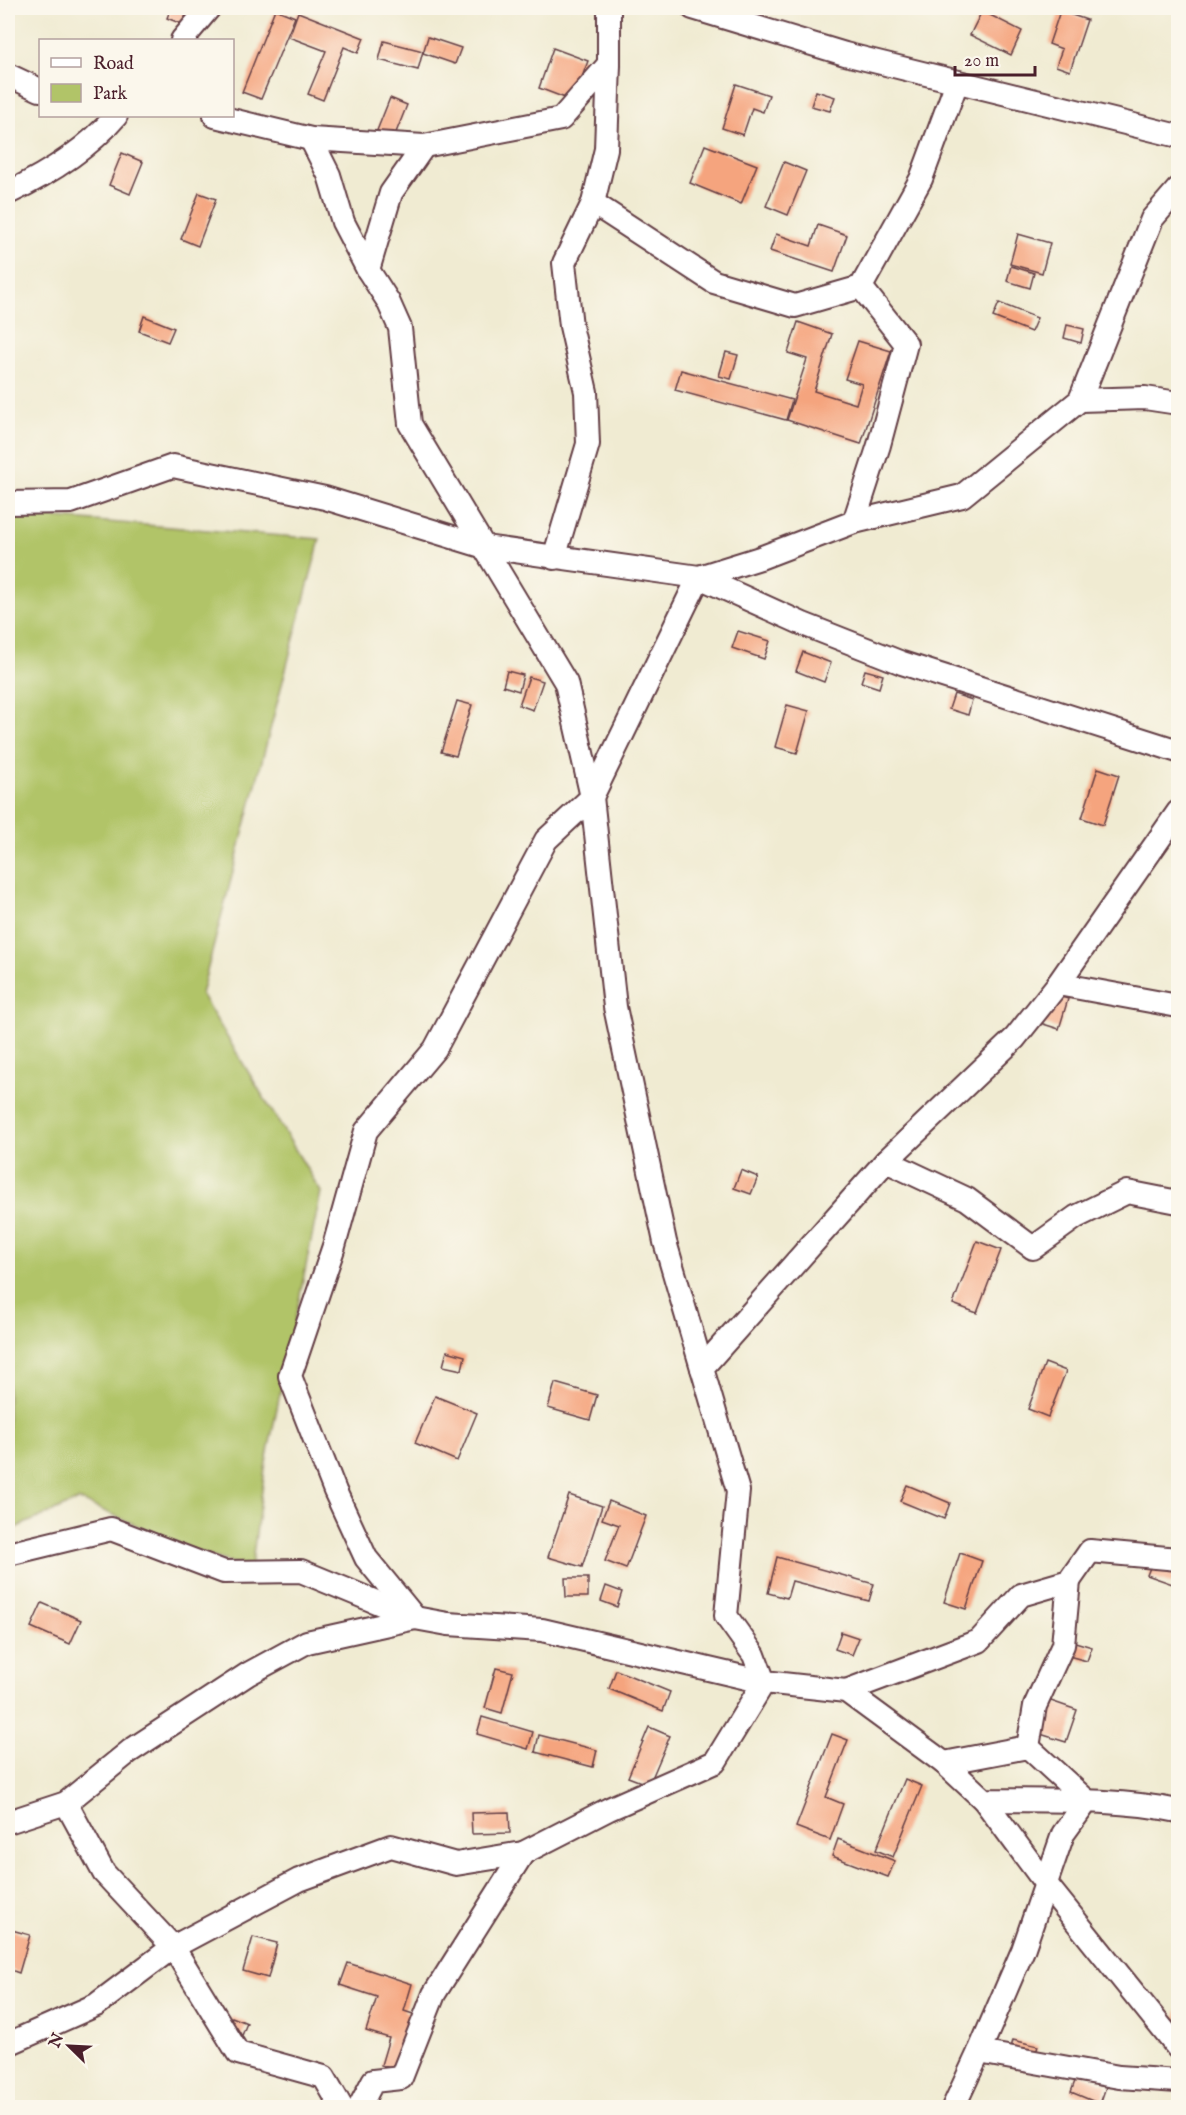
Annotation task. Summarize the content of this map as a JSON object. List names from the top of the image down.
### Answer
{
  "legend": ["Road", "Park"],
  "scale_bar": "20 m",
  "north": "top left"
}
